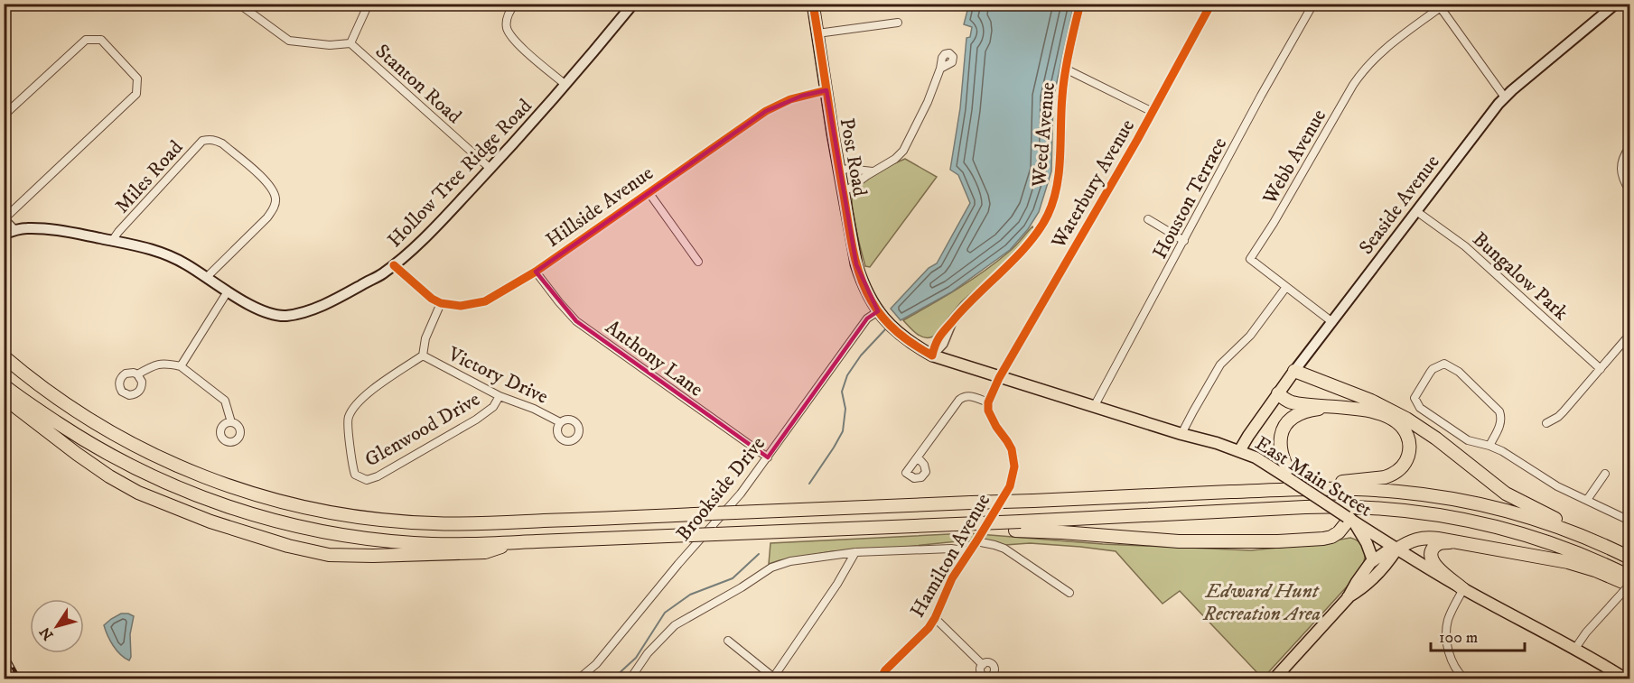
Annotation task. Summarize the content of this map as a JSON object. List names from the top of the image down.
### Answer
{
  "streets": {
    "main road": [
      "Post Road",
      "Hollow Tree Ridge Road",
      "Seaside Avenue",
      "East Main Street"
    ],
    "street": [
      "Stanton Road",
      "Weed Avenue",
      "Webb Avenue",
      "Miles Road",
      "Waterbury Avenue",
      "Houston Terrace",
      "Hillside Avenue",
      "Bungalow Park",
      "Anthony Lane",
      "Victory Drive",
      "Glenwood Drive",
      "Brookside Drive",
      "Hamilton Avenue"
    ]
  },
  "crossings": [
    ["Stanton Road", "Hollow Tree Ridge Road"],
    ["Weed Avenue", "East Main Street"],
    ["Webb Avenue", "Seaside Avenue"],
    ["Post Road", "Hillside Avenue"],
    ["Post Road", "East Main Street"],
    ["Post Road", "Brookside Drive"],
    ["Hollow Tree Ridge Road", "Miles Road"],
    ["Waterbury Avenue", "East Main Street"],
    ["Houston Terrace", "East Main Street"],
    ["Seaside Avenue", "Bungalow Park"],
    ["Seaside Avenue", "East Main Street"],
    ["Hillside Avenue", "Anthony Lane"],
    ["Anthony Lane", "Brookside Drive"],
    ["Victory Drive", "Glenwood Drive"],
    ["East Main Street", "Brookside Drive"]
  ],
  "parks": ["Edward Hunt Recreation Area"],
  "scale_bar": "100 m",
  "north": "bottom left"
}
